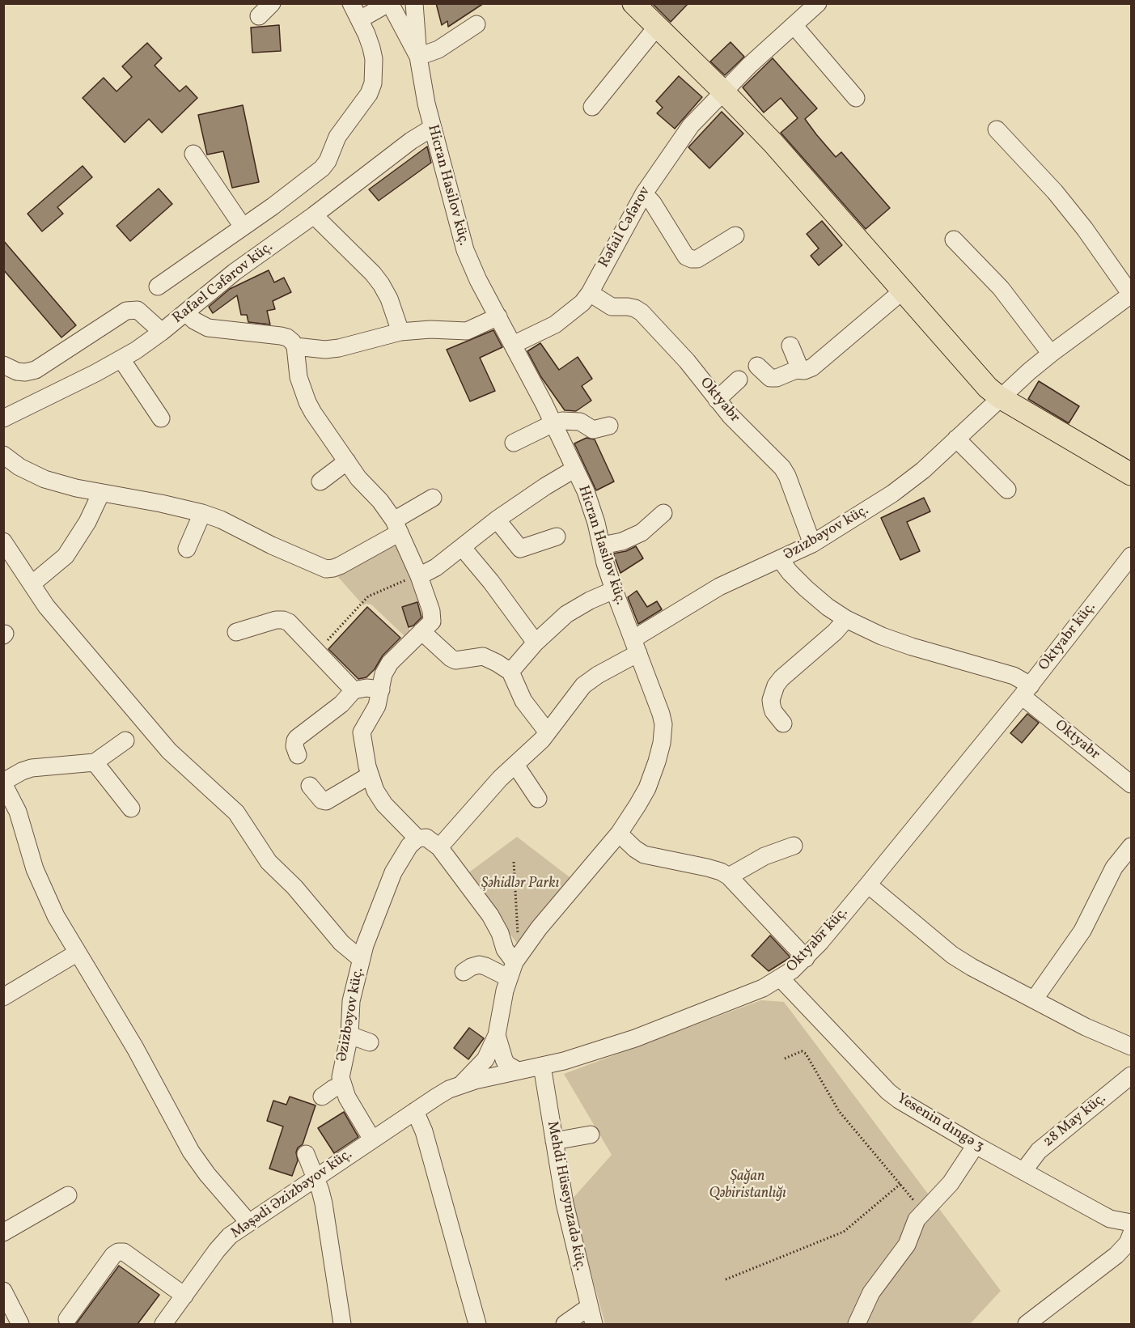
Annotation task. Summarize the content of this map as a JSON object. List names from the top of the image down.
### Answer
{
  "streets": {
    "street": [
      "Hicran Hasilov küç.",
      "Rəfail Cəfərov",
      "Rafael Cəfərov küç.",
      "Oktyabr",
      "Əzizbəyov küç.",
      "Oktyabr küç.",
      "28 May küç.",
      "Yesenin dıngə 3",
      "Məşədi Əzizbəyov küç.",
      "Mehdi Hüseynzadə küç."
    ]
  },
  "crossings": [
    ["Hicran Hasilov küç.", "Rəfail Cəfərov"],
    ["Hicran Hasilov küç.", "Rafael Cəfərov küç."],
    ["Hicran Hasilov küç.", "Əzizbəyov küç."],
    ["Rəfail Cəfərov", "Oktyabr"],
    ["Oktyabr", "Əzizbəyov küç."],
    ["Oktyabr", "Oktyabr küç."],
    ["Əzizbəyov küç.", "Oktyabr küç."],
    ["Əzizbəyov küç.", "Məşədi Əzizbəyov küç."],
    ["Oktyabr küç.", "Yesenin dıngə 3"],
    ["Oktyabr küç.", "Məşədi Əzizbəyov küç."],
    ["Oktyabr küç.", "Mehdi Hüseynzadə küç."],
    ["28 May küç.", "Yesenin dıngə 3"]
  ],
  "parks": ["Şəhidlər Parkı", "Şağan Qəbiristanlığı"]
}
